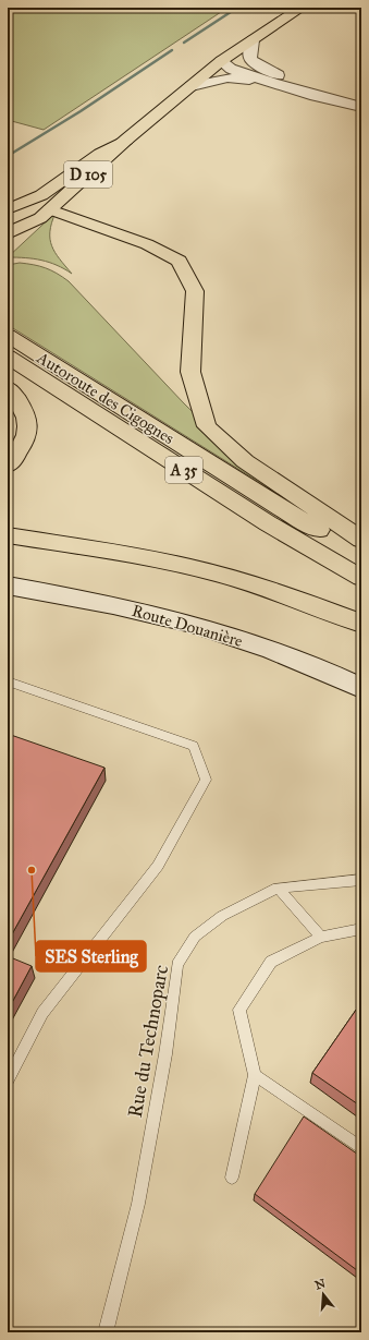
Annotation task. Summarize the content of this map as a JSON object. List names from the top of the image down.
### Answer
{
  "streets": {
    "main road": ["D 105", "Autoroute des Cigognes", "A 35"],
    "street": ["Route Douanière"],
    "lane": ["Rue du Technoparc"]
  },
  "places": ["SES Sterling"],
  "north": "top"
}
